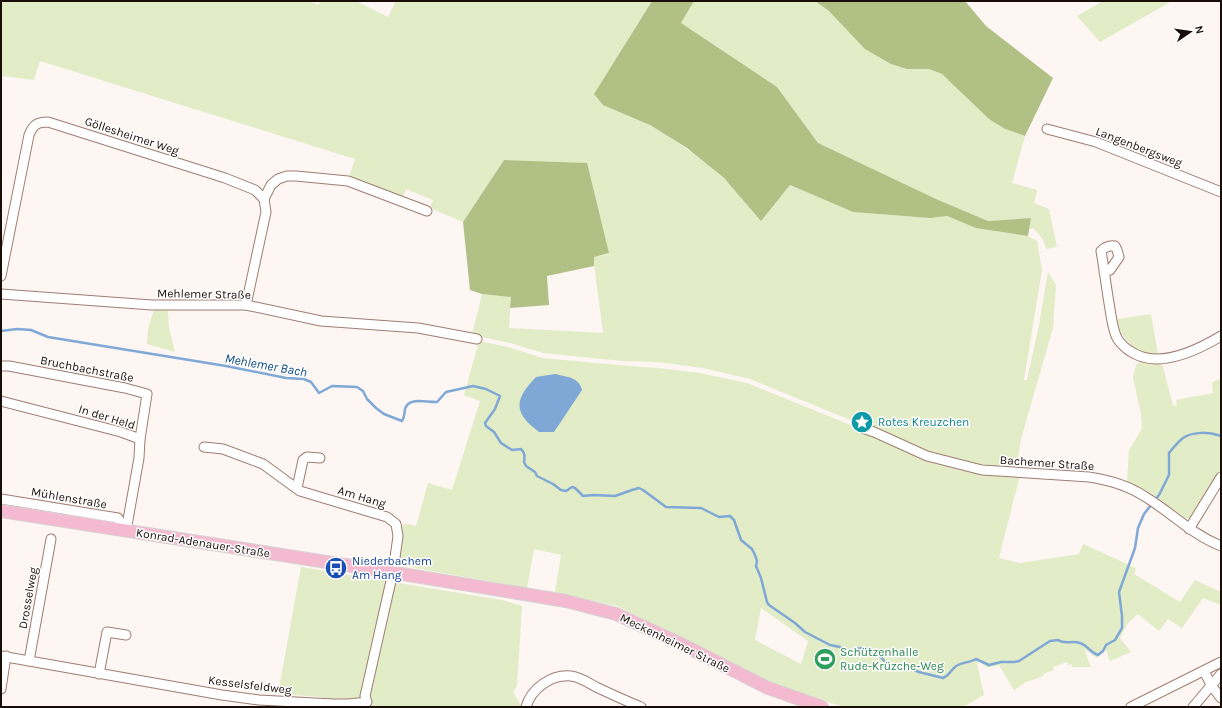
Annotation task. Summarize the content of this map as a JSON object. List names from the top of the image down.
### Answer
{
  "streets": {
    "main road": ["Konrad-Adenauer-Straße", "Meckenheimer Straße"],
    "street": [
      "Göllesheimer Weg",
      "Langenbergsweg",
      "Mehlemer Straße",
      "Bruchbachstraße",
      "In der Held",
      "Bachemer Straße",
      "Am Hang",
      "Mühlenstraße",
      "Drosselweg",
      "Kesselsfeldweg"
    ]
  },
  "crossings": [
    ["Bruchbachstraße", "In der Held"],
    ["In der Held", "Mühlenstraße"],
    ["In der Held", "Konrad-Adenauer-Straße"],
    ["Am Hang", "Konrad-Adenauer-Straße"],
    ["Am Hang", "Kesselsfeldweg"],
    ["Mühlenstraße", "Konrad-Adenauer-Straße"],
    ["Konrad-Adenauer-Straße", "Meckenheimer Straße"],
    ["Konrad-Adenauer-Straße", "Kesselsfeldweg"],
    ["Drosselweg", "Kesselsfeldweg"]
  ],
  "water": ["Mehlemer Bach"],
  "places": {
    "place": ["Rotes Kreuzchen"],
    "bus stop": ["Niederbachem Am Hang"],
    "sports": ["Schützenhalle Rude-Krüzche-Weg"]
  },
  "north": "right"
}
